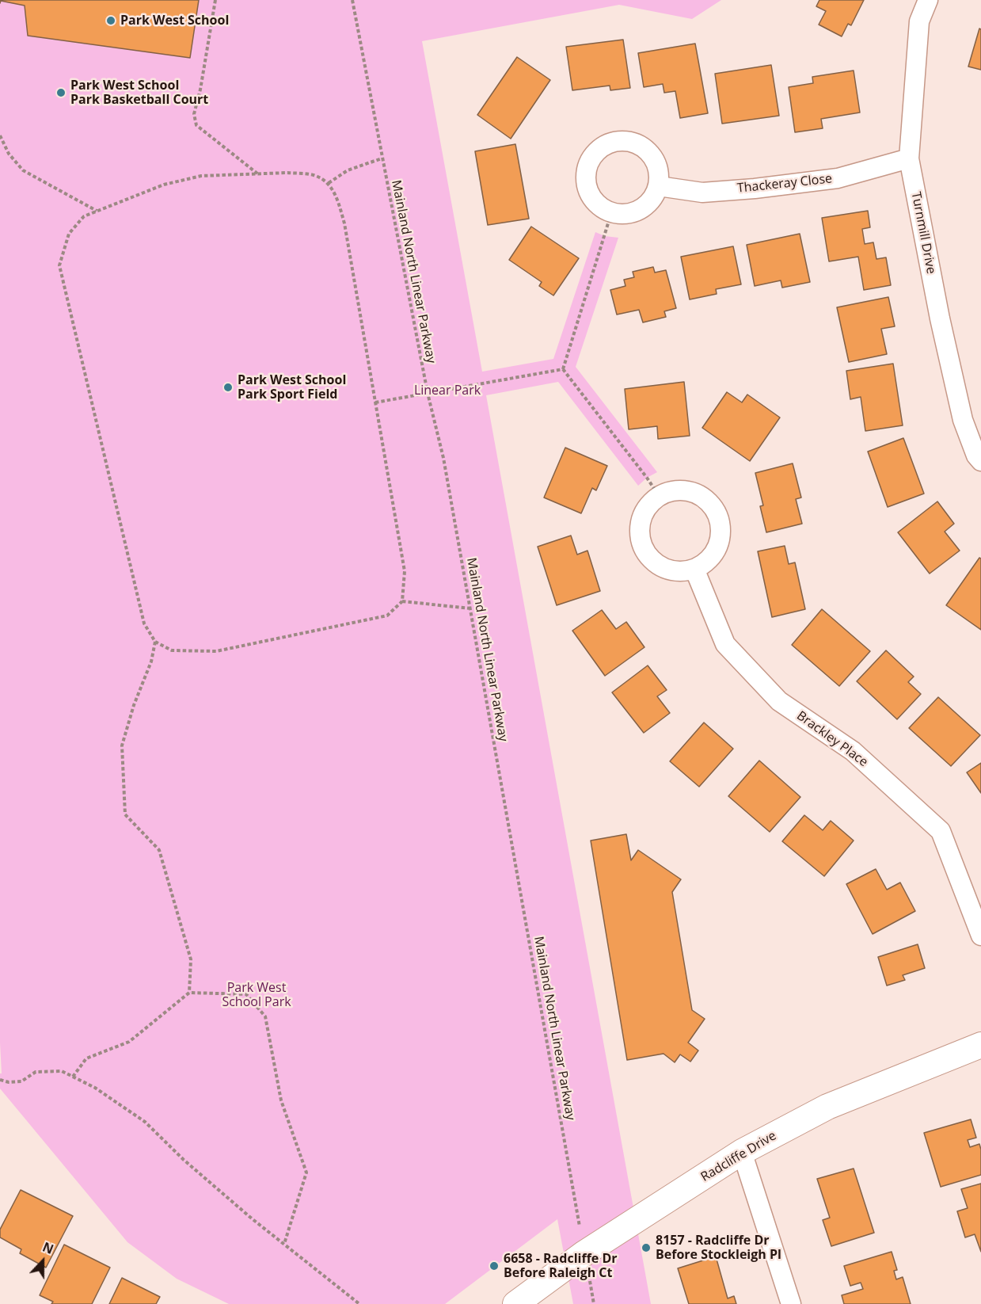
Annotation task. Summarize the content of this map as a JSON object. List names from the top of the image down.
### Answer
{
  "streets": {
    "street": [
      "Thackeray Close",
      "Turnmill Drive",
      "Brackley Place",
      "Radcliffe Drive"
    ],
    "path": ["Mainland North Linear Parkway"]
  },
  "crossings": [
    ["Thackeray Close", "Turnmill Drive"],
    ["Mainland North Linear Parkway", "Radcliffe Drive"]
  ],
  "parks": ["Linear Park", "Park West School Park"],
  "places": [
    "Park West School",
    "Park West School Park Basketball Court",
    "Park West School Park Sport Field",
    "8157 - Radcliffe Dr Before Stockleigh Pl",
    "6658 - Radcliffe Dr Before Raleigh Ct"
  ],
  "north": "top"
}
